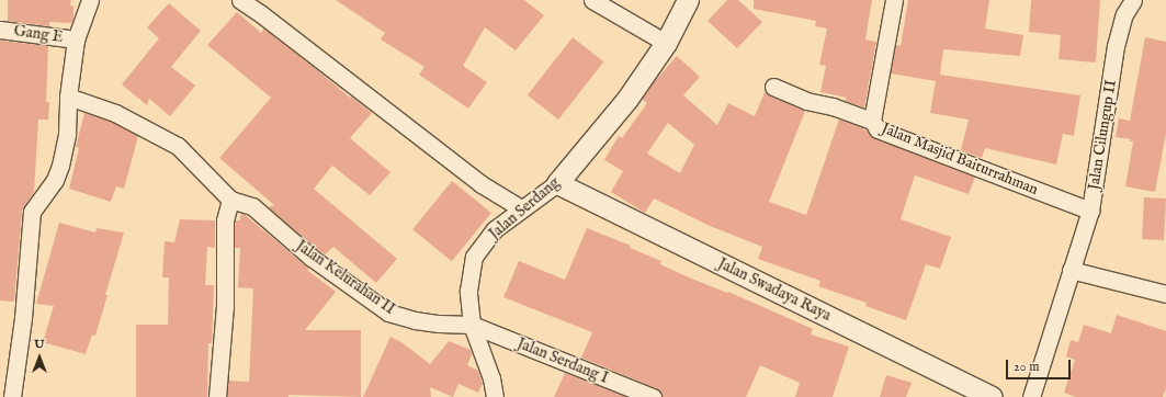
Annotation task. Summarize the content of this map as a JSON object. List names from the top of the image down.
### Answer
{
  "streets": {
    "street": [
      "Gang E",
      "Jalan Cilungup II",
      "Jalan Masjid Baiturrahman",
      "Jalan Serdang",
      "Jalan Kelurahan II",
      "Jalan Swadaya Raya",
      "Jalan Serdang I"
    ]
  },
  "crossings": [
    ["Jalan Cilungup II", "Jalan Masjid Baiturrahman"],
    ["Jalan Serdang", "Jalan Kelurahan II"],
    ["Jalan Serdang", "Jalan Swadaya Raya"],
    ["Jalan Serdang", "Jalan Serdang I"],
    ["Jalan Kelurahan II", "Jalan Serdang I"]
  ],
  "scale_bar": "20 m",
  "north": "top"
}
